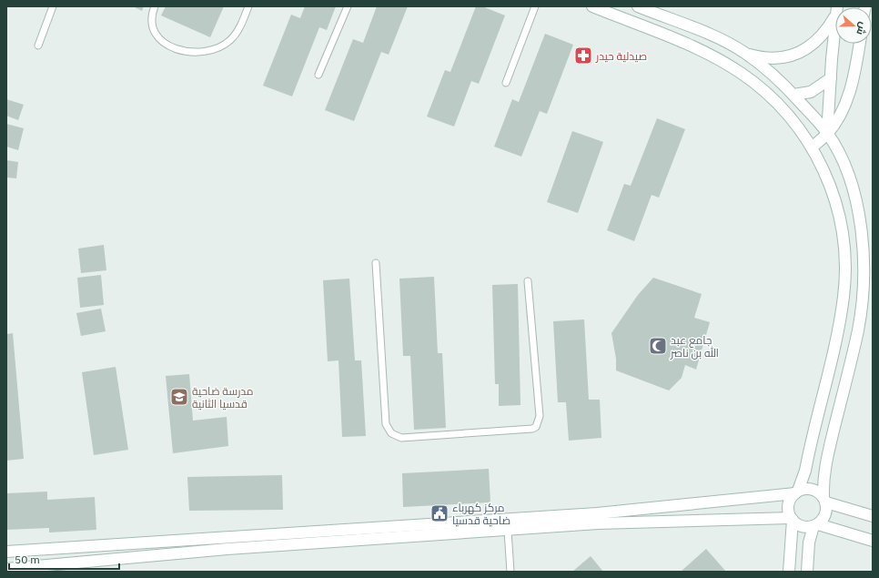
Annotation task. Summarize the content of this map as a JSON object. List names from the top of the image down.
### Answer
{
  "places": {
    "pharmacy": ["صيدلية حيدر"],
    "mosque": ["جامع عبد الله بن ناصر"],
    "school or university": ["مدرسة ضاحية قدسيا الثانية"],
    "public building": ["مركز كهرباء ضاحية قدسيا"]
  },
  "scale_bar": "50 m",
  "north": "right"
}
